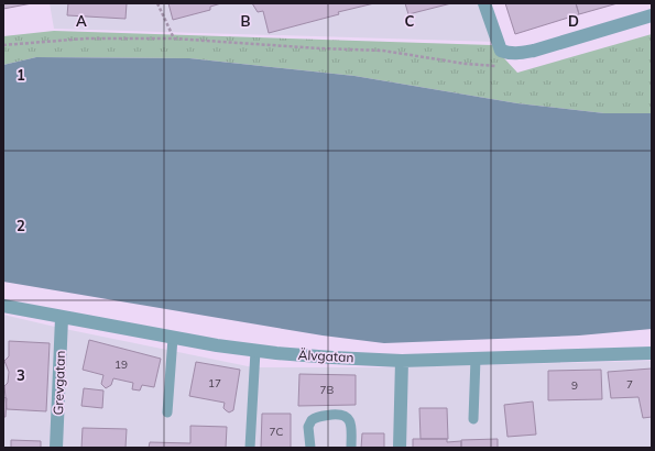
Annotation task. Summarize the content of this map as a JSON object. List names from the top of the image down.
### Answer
{
  "streets": {
    "street": ["Älvgatan", "Grevgatan"]
  },
  "crossings": [
    ["Älvgatan", "Grevgatan"]
  ],
  "house_numbers": [
    "19",
    "17",
    "7",
    "9",
    "7B",
    "7C"
  ],
  "grid": {
    "columns": [
      "A",
      "B",
      "C",
      "D"
    ],
    "rows": ["1", "2", "3"]
  }
}
